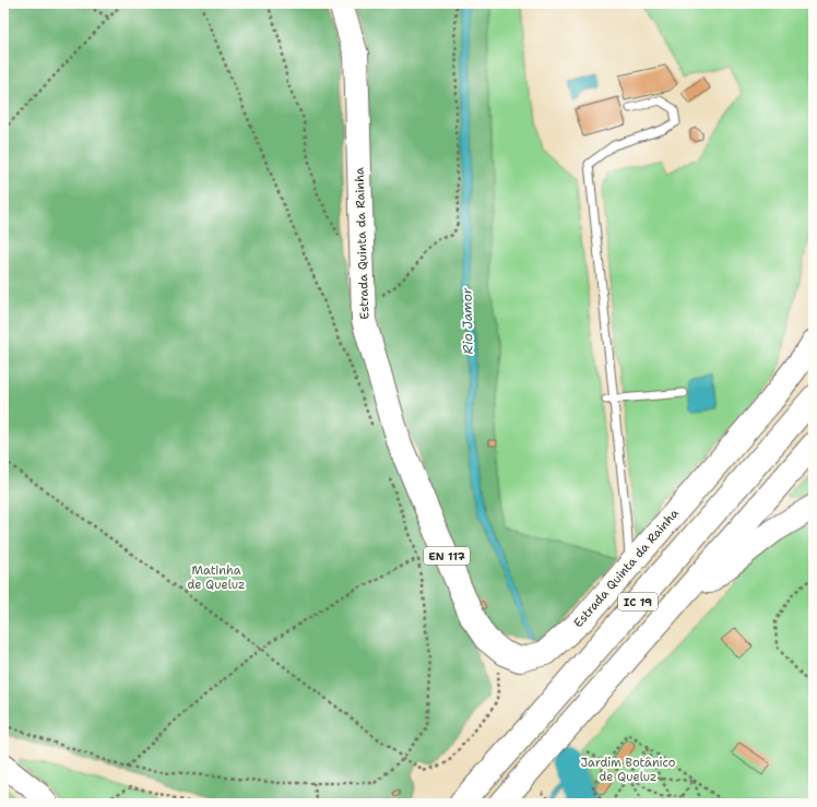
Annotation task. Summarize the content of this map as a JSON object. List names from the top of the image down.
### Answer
{
  "streets": {
    "main road": ["Estrada Quinta da Rainha", "EN 117", "IC 19"]
  },
  "water": ["Rio Jamor"],
  "parks": ["Matinha de Queluz", "Jardim Botânico de Queluz"]
}
